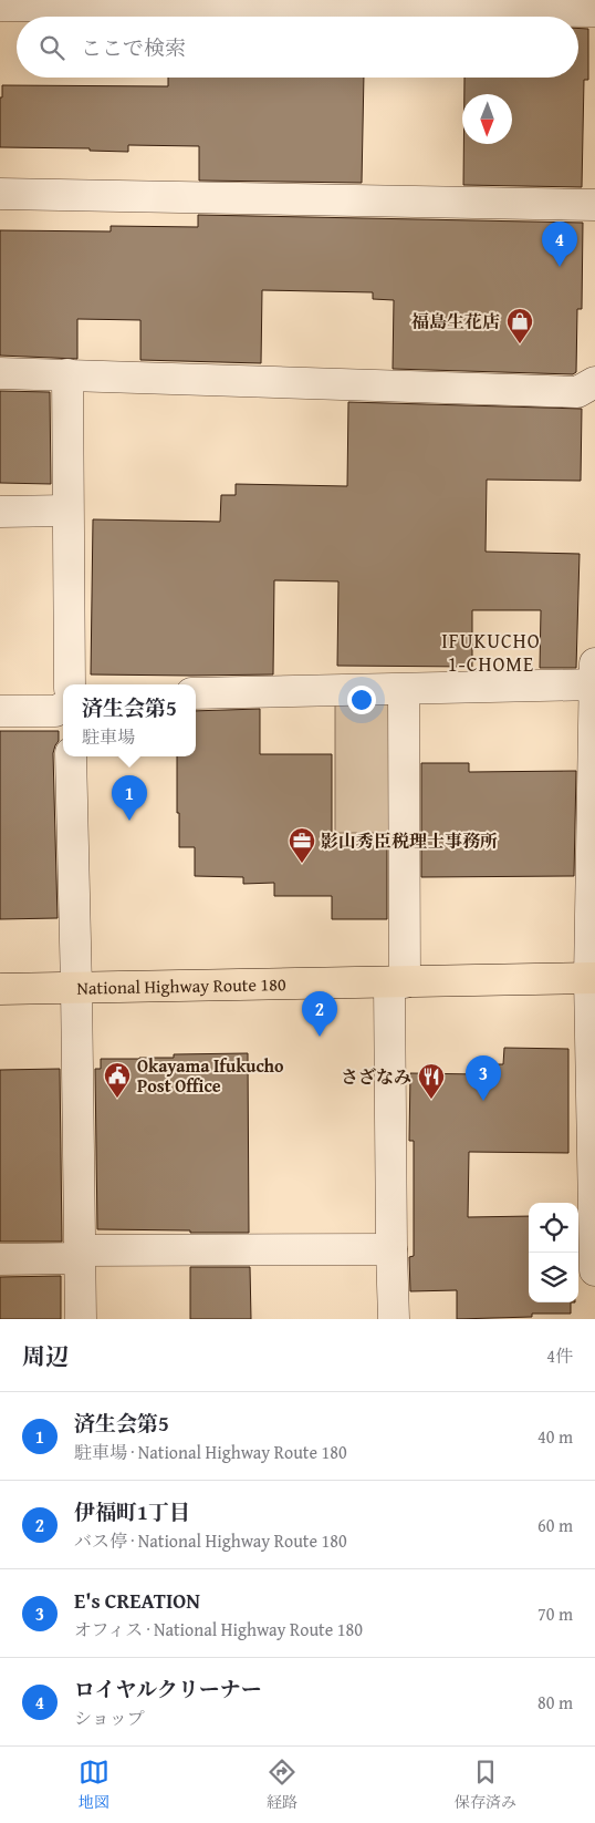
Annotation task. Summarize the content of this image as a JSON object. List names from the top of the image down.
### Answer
{
  "streets": {
    "highway": ["National Highway Route 180"]
  },
  "districts": ["IFUKUCHO 1-CHOME"],
  "places": {
    "shop": ["福島生花店"],
    "office": ["影山秀臣税理士事務所"],
    "public building": ["Okayama Ifukucho Post Office"],
    "restaurant": ["さざなみ"]
  },
  "north": "bottom",
  "page": {
    "search": "ここで検索",
    "pins": [
      "4",
      "1",
      "2",
      "3"
    ],
    "popup": ["済生会第5", "駐車場"],
    "heading": ["周辺", "4件"],
    "list": [
      {
        "mark": "1",
        "name": "済生会第5",
        "note": "駐車場 · National Highway Route 180",
        "value": "40 m"
      },
      {
        "mark": "2",
        "name": "伊福町1丁目",
        "note": "バス停 · National Highway Route 180",
        "value": "60 m"
      },
      {
        "mark": "3",
        "name": "E's CREATION",
        "note": "オフィス · National Highway Route 180",
        "value": "70 m"
      },
      {
        "mark": "4",
        "name": "ロイヤルクリーナー",
        "note": "ショップ",
        "value": "80 m"
      }
    ],
    "nav": ["地図", "経路", "保存済み"]
  }
}
